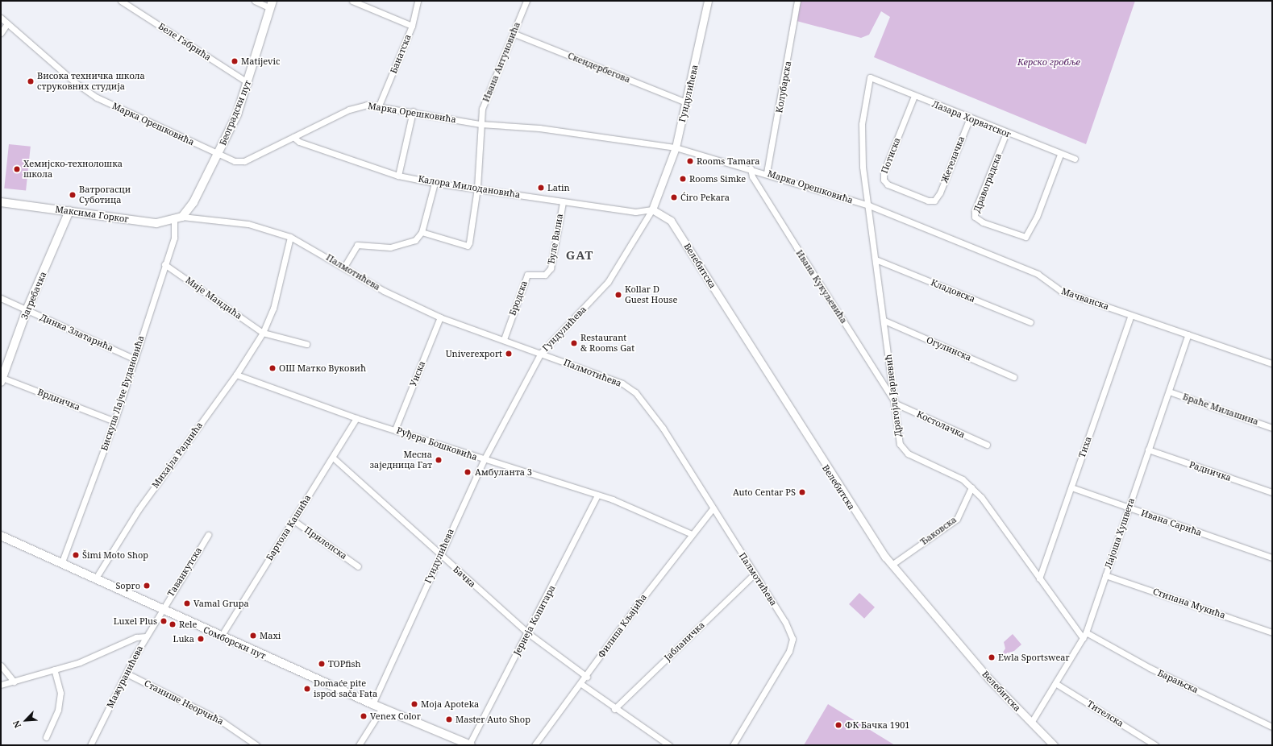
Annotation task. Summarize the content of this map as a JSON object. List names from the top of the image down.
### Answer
{
  "streets": {
    "main road": [
      "Београдски пут",
      "Максима Горког",
      "Загребачка",
      "Сомборски пут"
    ],
    "street": [
      "Беле Габрића",
      "Банатска",
      "Ивана Антуновића",
      "Скендербегова",
      "Колубарска",
      "Гундулићева",
      "Марка Орешковића",
      "Лазара Хорватског",
      "Потиска",
      "Жетелачка",
      "Дравоградска",
      "Калора Милодановића",
      "Ђуле Валиа",
      "Велебитска",
      "Палмотићева",
      "Ивана Кукуљевића",
      "Кладовска",
      "Мије Мандића",
      "Бродска",
      "Мачванска",
      "Динка Златарића",
      "Огулинска",
      "Унска",
      "Бискупа Лајче Будановића",
      "Драгојле Јарневић",
      "Врдничка",
      "Браће Милашина",
      "Костолачка",
      "Руђера Бошковића",
      "Тиха",
      "Михајла Раднића",
      "Радничка",
      "Ивана Сарића",
      "Бартола Кашића",
      "Ђаковска",
      "Лајоша Хушвета",
      "Прилепска",
      "Таванкутска",
      "Бачка",
      "Стипана Мукића",
      "Јернеја Копитара",
      "Филипа Кљајића",
      "Јабланичка",
      "Мажуранићева",
      "Барањска",
      "Станише Неорчића",
      "Тителска"
    ]
  },
  "crossings": [
    ["Беле Габрића", "Београдски пут"],
    ["Банатска", "Марка Орешковића"],
    ["Ивана Антуновића", "Скендербегова"],
    ["Ивана Антуновића", "Марка Орешковића"],
    ["Ивана Антуновића", "Калора Милодановића"],
    ["Скендербегова", "Гундулићева"],
    ["Колубарска", "Марка Орешковића"],
    ["Гундулићева", "Марка Орешковића"],
    ["Гундулићева", "Калора Милодановића"],
    ["Гундулићева", "Велебитска"],
    ["Гундулићева", "Палмотићева"],
    ["Гундулићева", "Руђера Бошковића"],
    ["Гундулићева", "Бачка"],
    ["Гундулићева", "Сомборски пут"],
    ["Београдски пут", "Марка Орешковића"],
    ["Београдски пут", "Максима Горког"],
    ["Београдски пут", "Палмотићева"],
    ["Марка Орешковића", "Калора Милодановића"],
    ["Марка Орешковића", "Ивана Кукуљевића"],
    ["Марка Орешковића", "Мачванска"],
    ["Марка Орешковића", "Драгојле Јарневић"],
    ["Лазара Хорватског", "Потиска"],
    ["Лазара Хорватског", "Жетелачка"],
    ["Лазара Хорватског", "Дравоградска"],
    ["Лазара Хорватског", "Драгојле Јарневић"],
    ["Потиска", "Жетелачка"],
    ["Калора Милодановића", "Ђуле Валиа"],
    ["Калора Милодановића", "Велебитска"],
    ["Максима Горког", "Палмотићева"],
    ["Максима Горког", "Загребачка"],
    ["Максима Горког", "Бискупа Лајче Будановића"],
    ["Ђуле Валиа", "Бродска"],
    ["Велебитска", "Ђаковска"],
    ["Велебитска", "Лајоша Хушвета"],
    ["Палмотићева", "Бродска"],
    ["Палмотићева", "Унска"],
    ["Палмотићева", "Михајла Раднића"],
    ["Палмотићева", "Филипа Кљајића"],
    ["Палмотићева", "Јабланичка"],
    ["Ивана Кукуљевића", "Драгојле Јарневић"],
    ["Ивана Кукуљевића", "Костолачка"],
    ["Кладовска", "Драгојле Јарневић"],
    ["Загребачка", "Динка Златарића"],
    ["Загребачка", "Врдничка"],
    ["Мије Мандића", "Бискупа Лајче Будановића"],
    ["Мије Мандића", "Михајла Раднића"],
    ["Мачванска", "Драгојле Јарневић"],
    ["Мачванска", "Тиха"],
    ["Мачванска", "Лајоша Хушвета"],
    ["Динка Златарића", "Бискупа Лајче Будановића"],
    ["Огулинска", "Драгојле Јарневић"],
    ["Унска", "Руђера Бошковића"],
    ["Бискупа Лајче Будановића", "Врдничка"],
    ["Бискупа Лајче Будановића", "Сомборски пут"],
    ["Драгојле Јарневић", "Костолачка"],
    ["Драгојле Јарневић", "Тиха"],
    ["Драгојле Јарневић", "Ђаковска"],
    ["Драгојле Јарневић", "Лајоша Хушвета"],
    ["Драгојле Јарневић", "Барањска"],
    ["Браће Милашина", "Лајоша Хушвета"],
    ["Руђера Бошковића", "Михајла Раднића"],
    ["Руђера Бошковића", "Бартола Кашића"],
    ["Руђера Бошковића", "Јернеја Копитара"],
    ["Руђера Бошковића", "Филипа Кљајића"],
    ["Тиха", "Ивана Сарића"],
    ["Михајла Раднића", "Сомборски пут"],
    ["Радничка", "Лајоша Хушвета"],
    ["Ивана Сарића", "Лајоша Хушвета"],
    ["Бартола Кашића", "Прилепска"],
    ["Бартола Кашића", "Бачка"],
    ["Бартола Кашића", "Сомборски пут"],
    ["Лајоша Хушвета", "Стипана Мукића"],
    ["Лајоша Хушвета", "Барањска"],
    ["Лајоша Хушвета", "Тителска"],
    ["Таванкутска", "Сомборски пут"],
    ["Таванкутска", "Мажуранићева"],
    ["Бачка", "Јернеја Копитара"],
    ["Бачка", "Филипа Кљајића"],
    ["Јернеја Копитара", "Сомборски пут"],
    ["Сомборски пут", "Мажуранићева"],
    ["Мажуранићева", "Станише Неорчића"]
  ],
  "districts": ["GAT"],
  "parks": ["Керско гробље"],
  "places": [
    "Matijevic",
    "Висока техничка школа струковних студија",
    "Rooms Tamara",
    "Хемијско-технолошка школа",
    "Rooms Simke",
    "Latin",
    "Ватрогасци Суботица",
    "Ćiro Pekara",
    "Kollar D Guest House",
    "Restaurant & Rooms Gat",
    "Univerexport",
    "ОШ Матко Вуковић",
    "Месна заједница Гат",
    "Амбуланта 3",
    "Auto Centar PS",
    "Šimi Moto Shop",
    "Sopro",
    "Vamal Grupa",
    "Luxel Plus",
    "Rele",
    "Maxi",
    "Luka",
    "Ewla Sportswear",
    "TOPfish",
    "Domaće pite ispod sača Fata",
    "Moja Apoteka",
    "Venex Color",
    "Master Auto Shop",
    "ФК Бачка 1901"
  ],
  "north": "bottom left"
}
